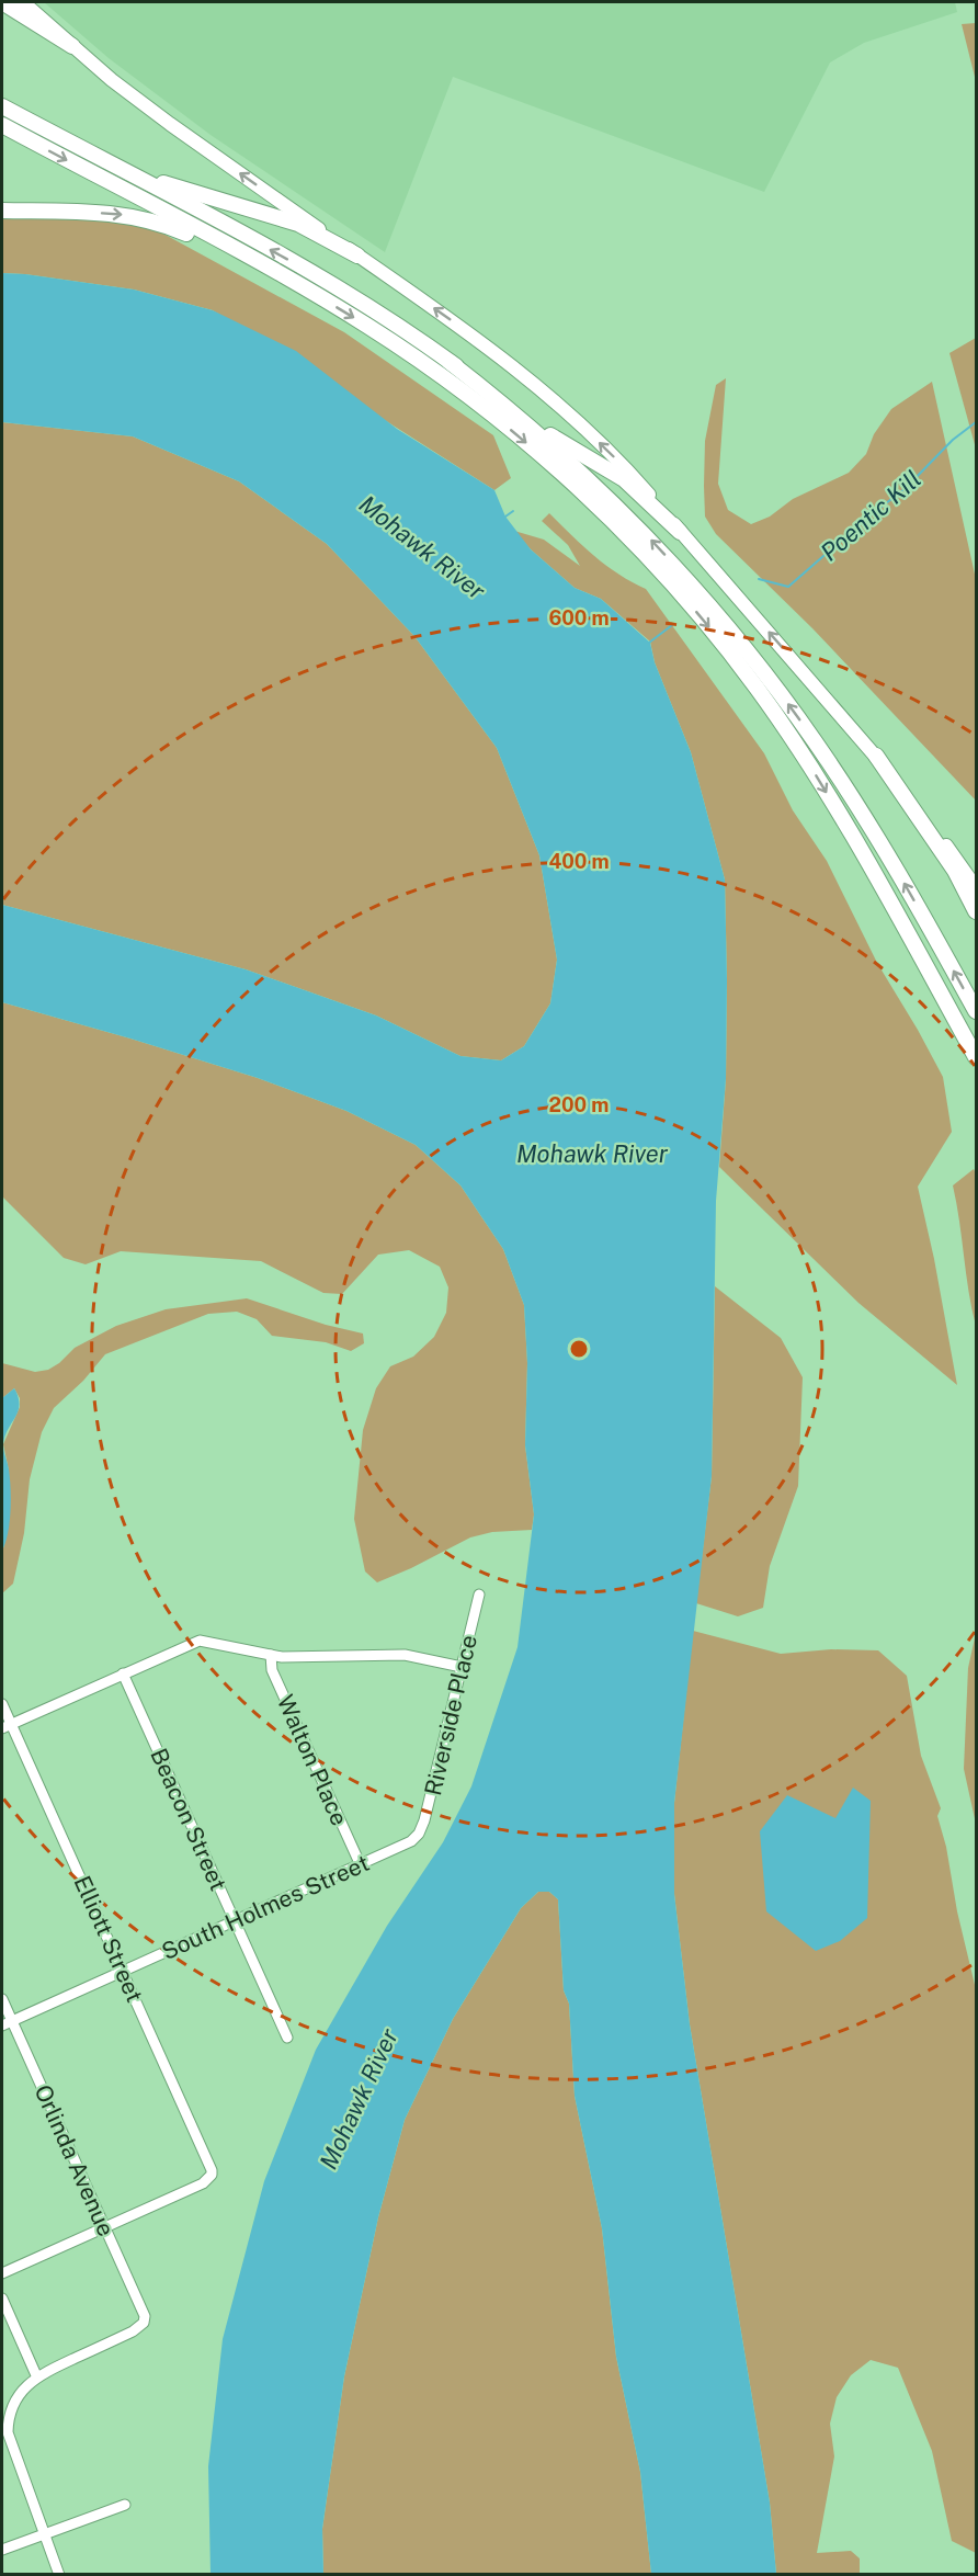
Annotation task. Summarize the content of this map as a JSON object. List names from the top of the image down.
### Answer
{
  "streets": {
    "street": [
      "Riverside Place",
      "Walton Place",
      "Beacon Street",
      "South Holmes Street",
      "Elliott Street",
      "Orlinda Avenue"
    ]
  },
  "crossings": [
    ["Riverside Place", "South Holmes Street"],
    ["Walton Place", "South Holmes Street"],
    ["Beacon Street", "South Holmes Street"],
    ["South Holmes Street", "Elliott Street"],
    ["South Holmes Street", "Orlinda Avenue"],
    ["Elliott Street", "Orlinda Avenue"]
  ],
  "water": ["Poentic Kill", "Mohawk River"],
  "rings": ["600 m", "400 m", "200 m"]
}
